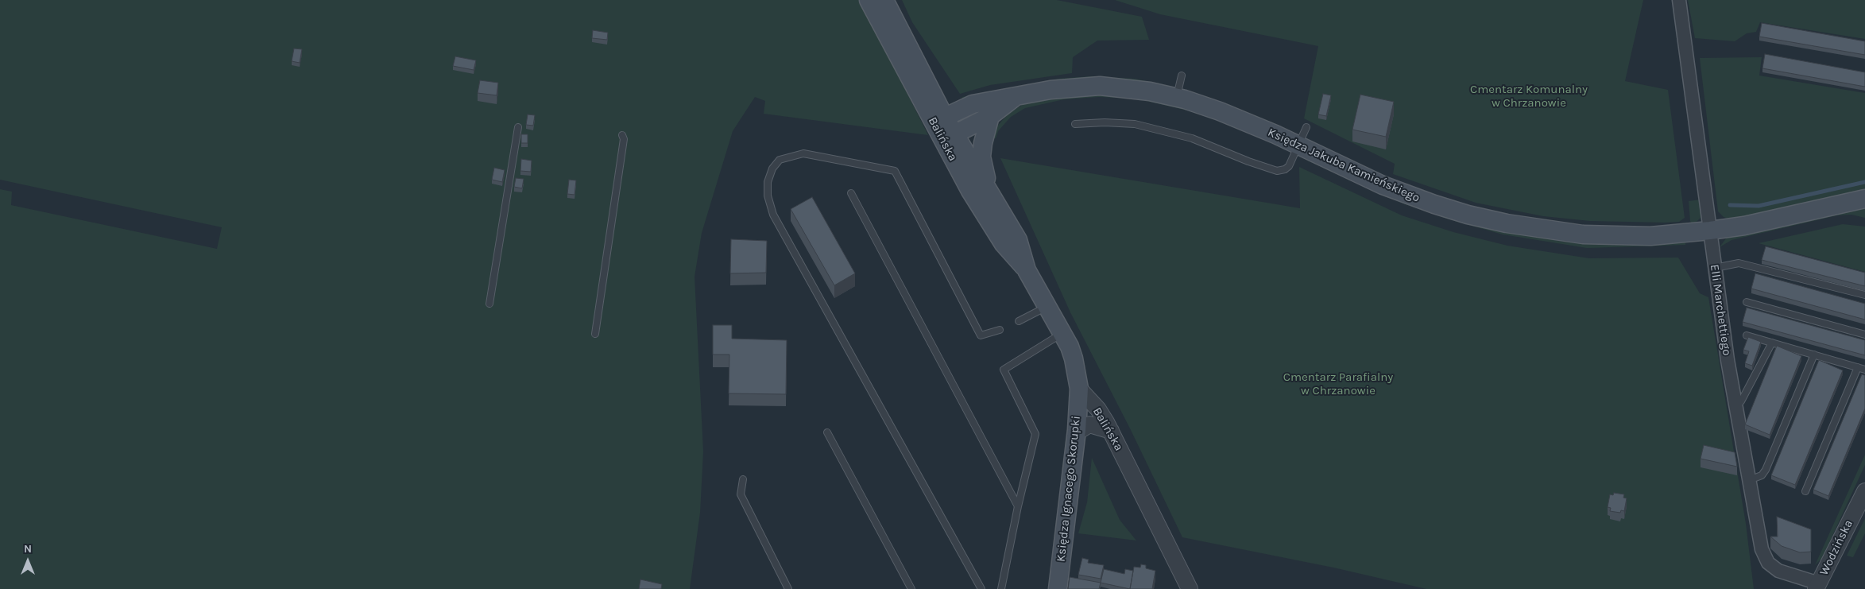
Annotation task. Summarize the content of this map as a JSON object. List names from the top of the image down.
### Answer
{
  "streets": {
    "main road": ["Balińska", "Księdza Jakuba Kamieńskiego", "Księdza Ignacego Skorupki"],
    "street": ["Elli Marchettiego", "Wodzińska"]
  },
  "crossings": [
    ["Balińska", "Księdza Jakuba Kamieńskiego"],
    ["Balińska", "Księdza Ignacego Skorupki"],
    ["Księdza Jakuba Kamieńskiego", "Elli Marchettiego"],
    ["Elli Marchettiego", "Wodzińska"]
  ],
  "parks": ["Cmentarz Komunalny w Chrzanowie", "Cmentarz Parafialny w Chrzanowie"],
  "north": "top"
}
